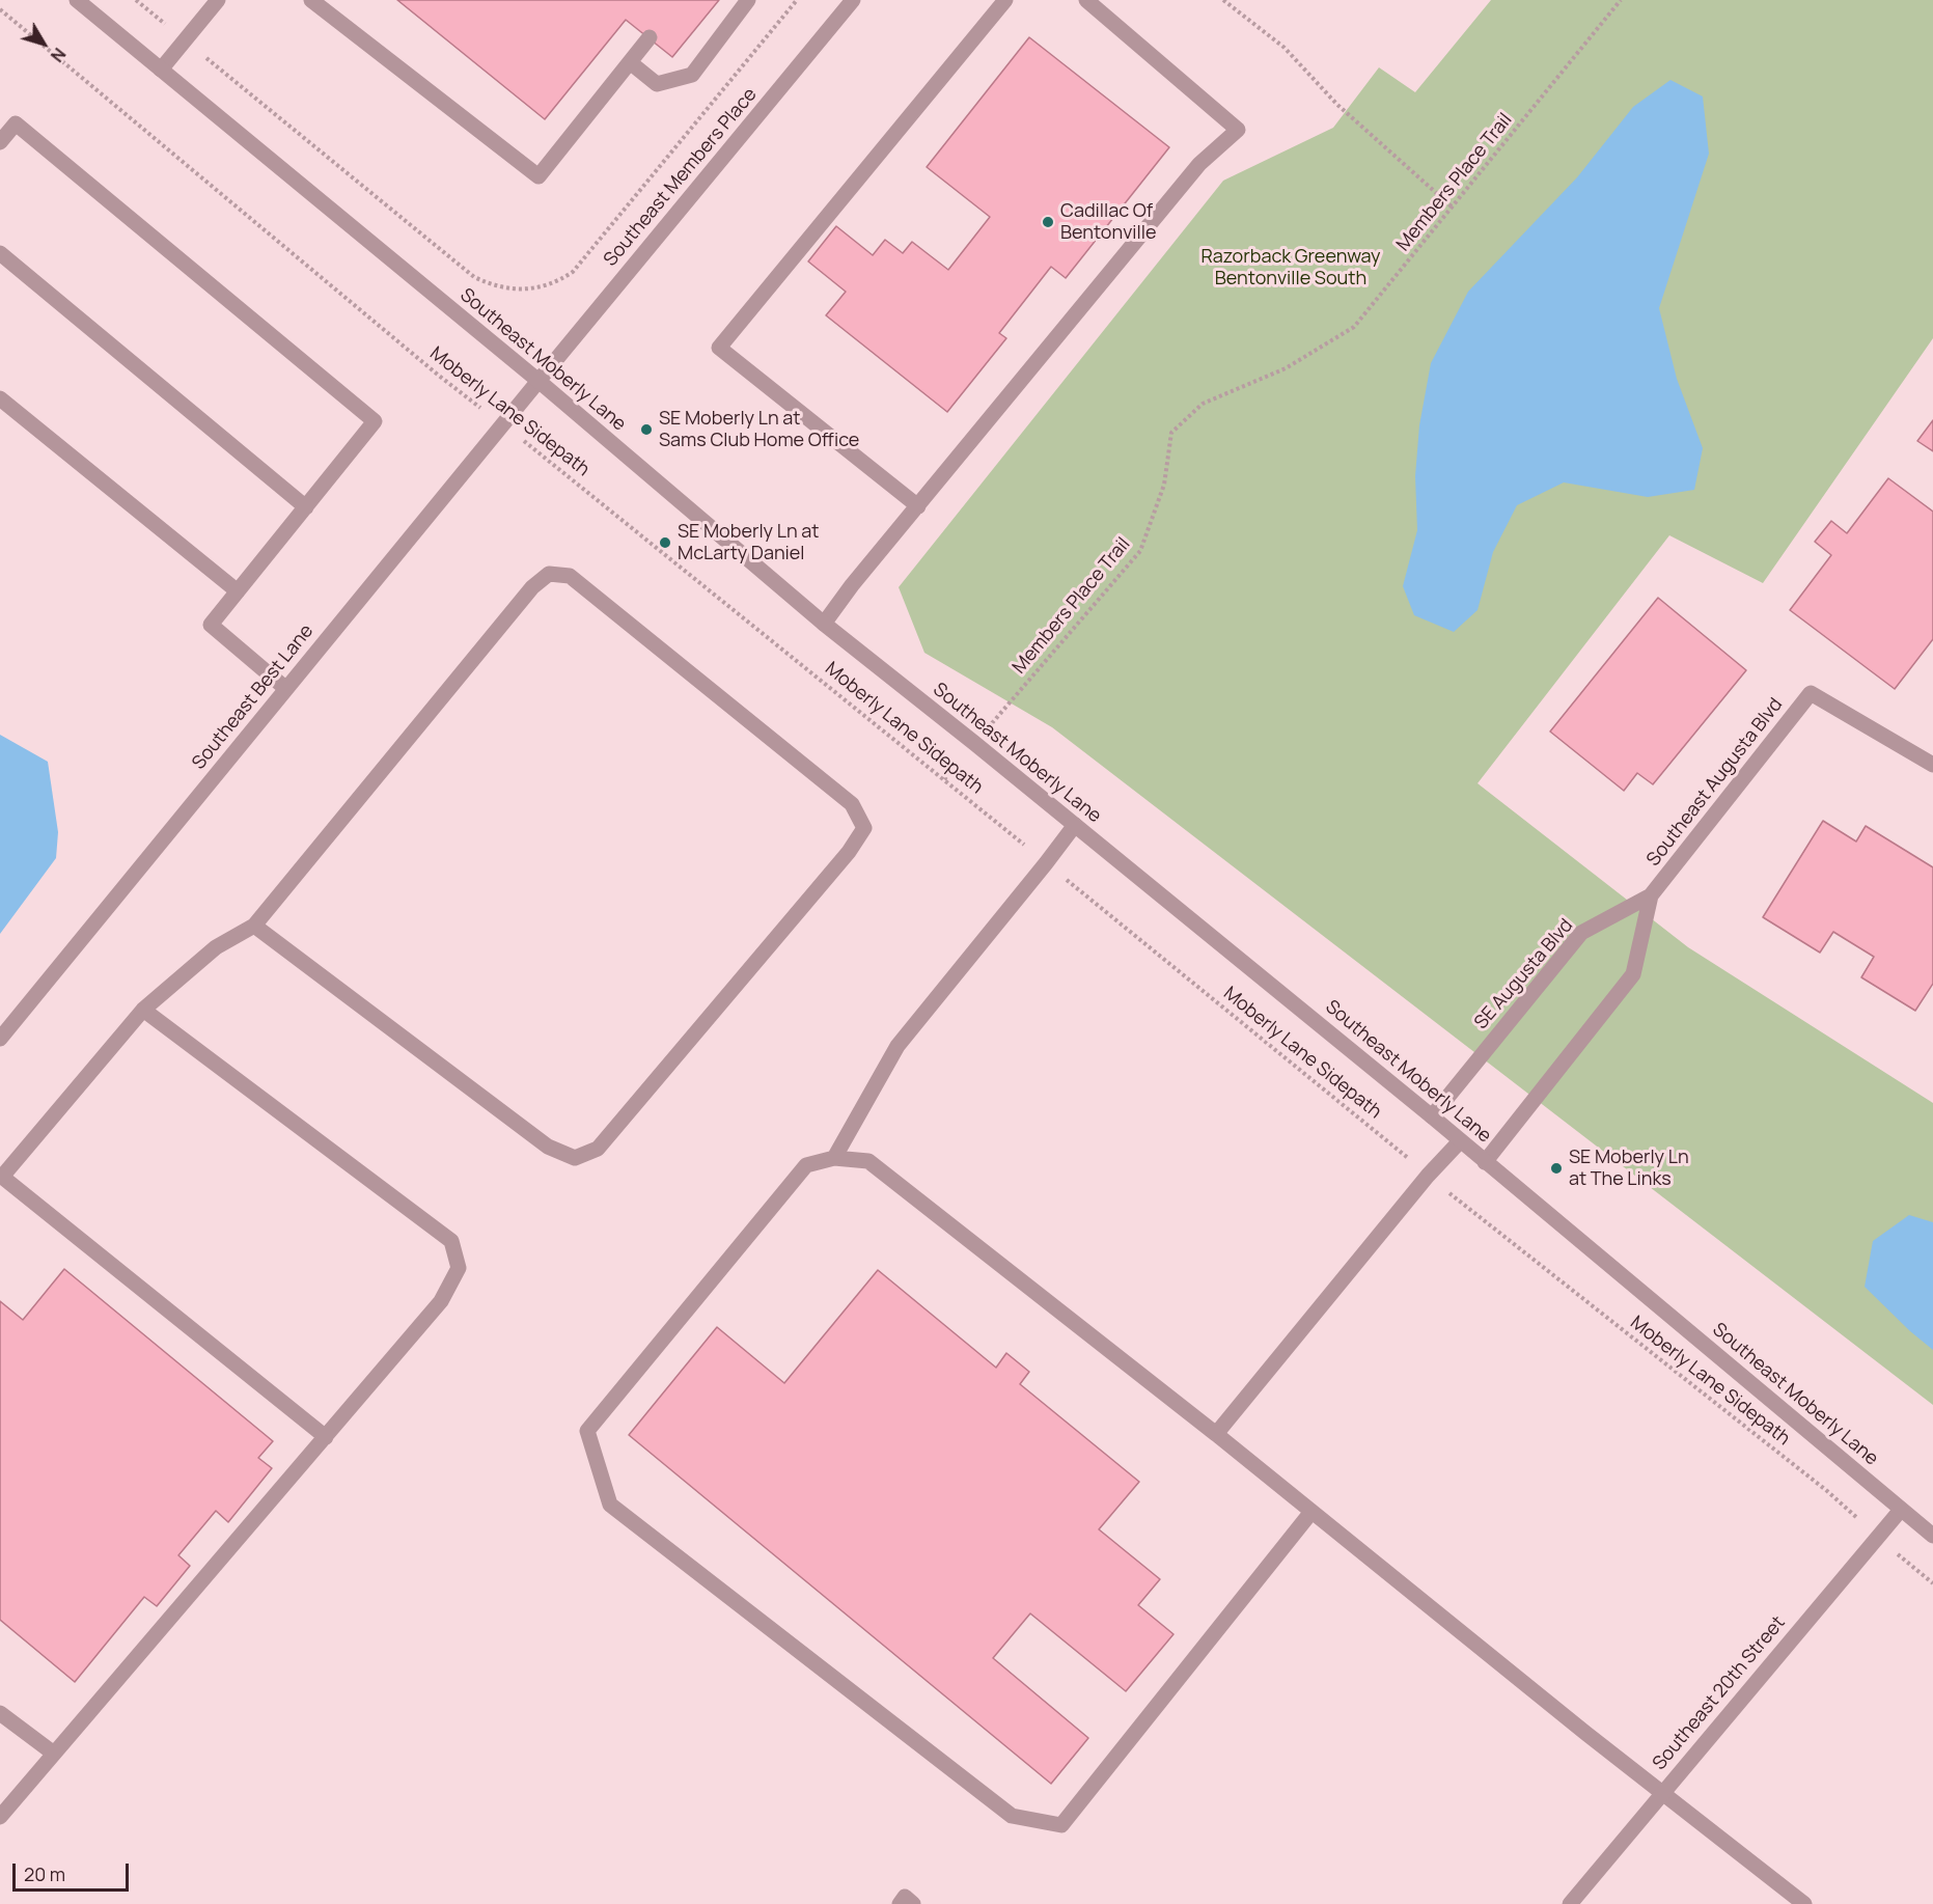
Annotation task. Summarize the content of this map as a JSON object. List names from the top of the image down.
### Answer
{
  "streets": {
    "street": [
      "Southeast Members Place",
      "Southeast Moberly Lane",
      "Southeast Best Lane",
      "Southeast Augusta Blvd",
      "SE Augusta Blvd",
      "Southeast 20th Street"
    ],
    "path": ["Members Place Trail", "Moberly Lane Sidepath"]
  },
  "crossings": [
    ["Southeast Members Place", "Southeast Moberly Lane"],
    ["Southeast Members Place", "Southeast Best Lane"],
    ["Southeast Moberly Lane", "Southeast Best Lane"],
    ["Southeast Moberly Lane", "SE Augusta Blvd"],
    ["Southeast Moberly Lane", "Southeast 20th Street"],
    ["Moberly Lane Sidepath", "Southeast Best Lane"],
    ["Moberly Lane Sidepath", "Southeast 20th Street"],
    ["Southeast Augusta Blvd", "SE Augusta Blvd"]
  ],
  "parks": ["Razorback Greenway Bentonville South"],
  "places": [
    "Cadillac Of Bentonville",
    "SE Moberly Ln at Sams Club Home Office",
    "SE Moberly Ln at McLarty Daniel",
    "SE Moberly Ln at The Links"
  ],
  "scale_bar": "20 m",
  "north": "bottom right"
}
